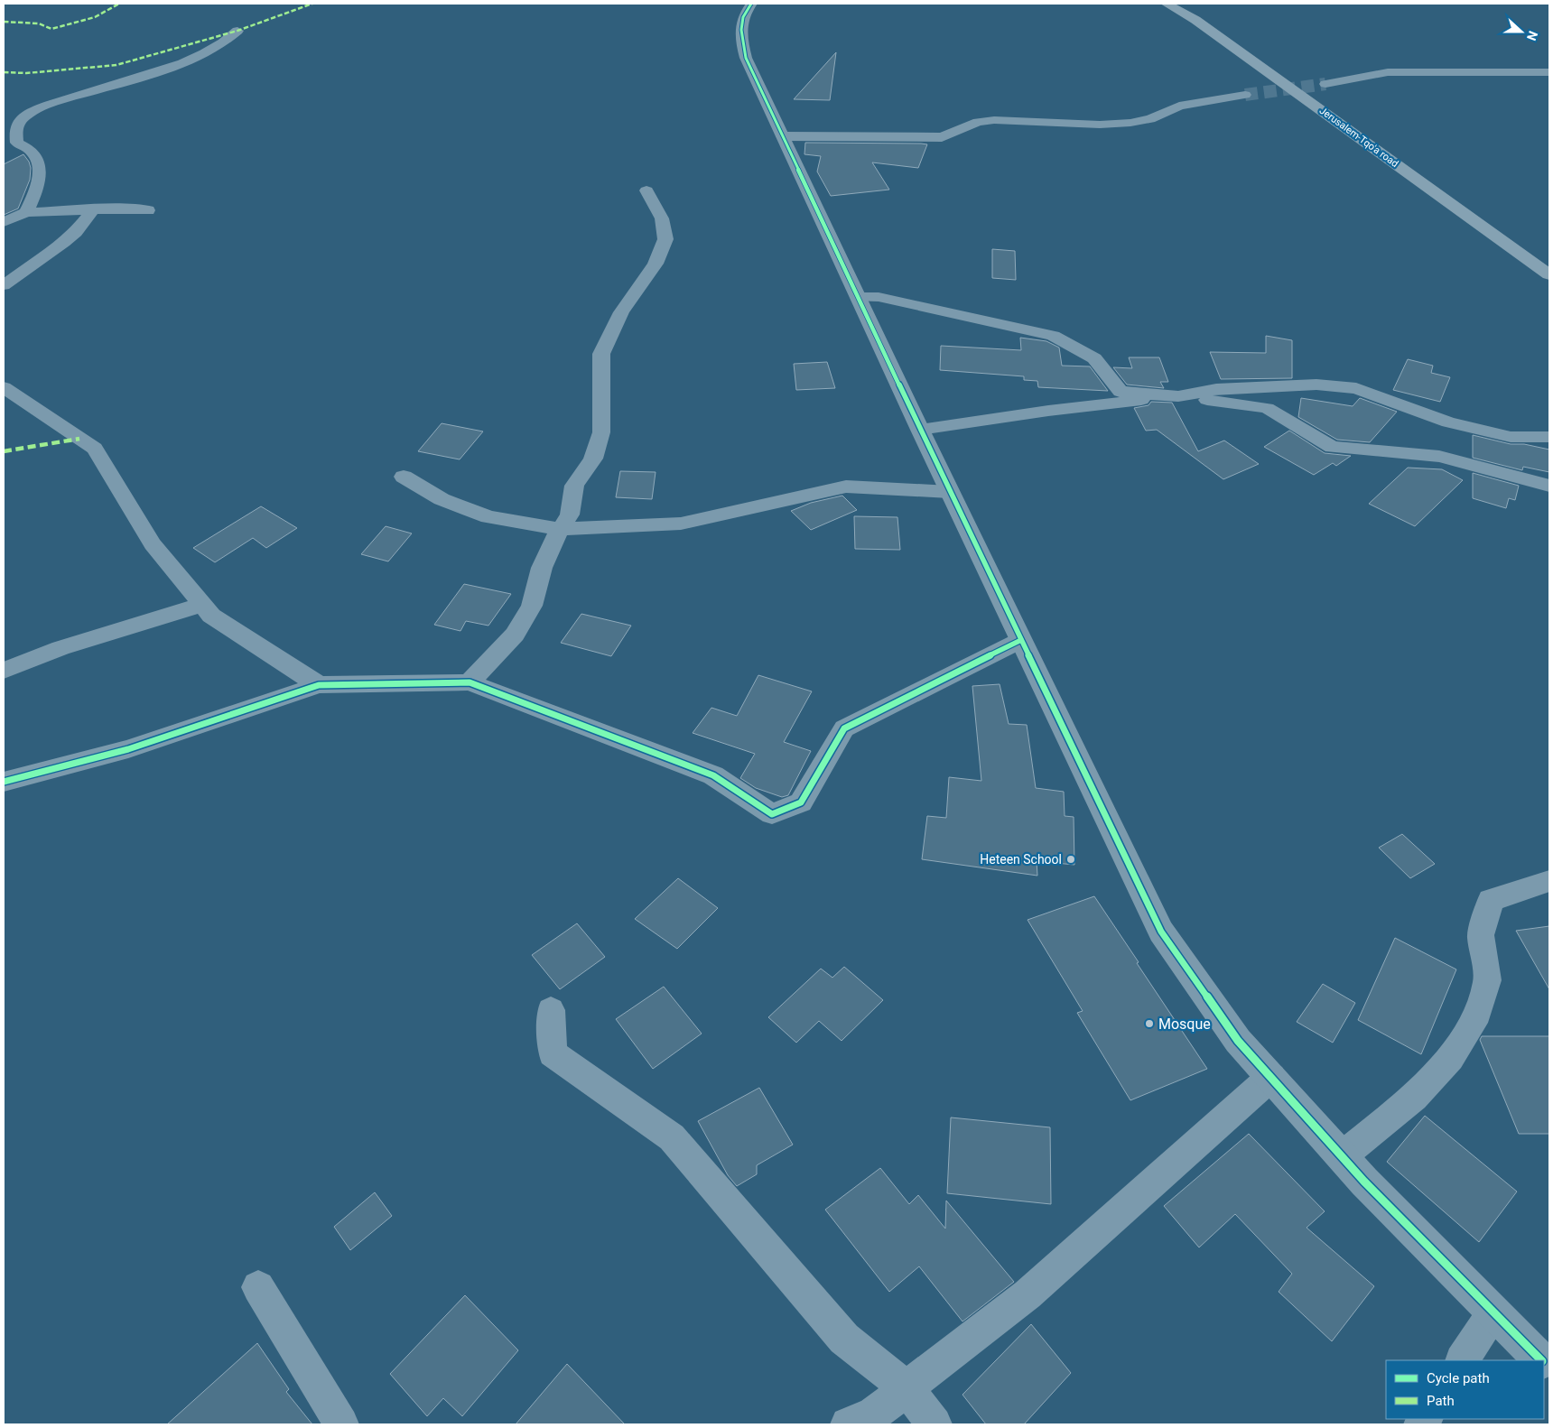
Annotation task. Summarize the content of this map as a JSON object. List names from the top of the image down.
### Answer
{
  "streets": {
    "main road": ["Jerusalem-Tqo'a road"]
  },
  "places": ["Heteen School", "Mosque"],
  "legend": ["Cycle path", "Path"],
  "north": "right"
}
